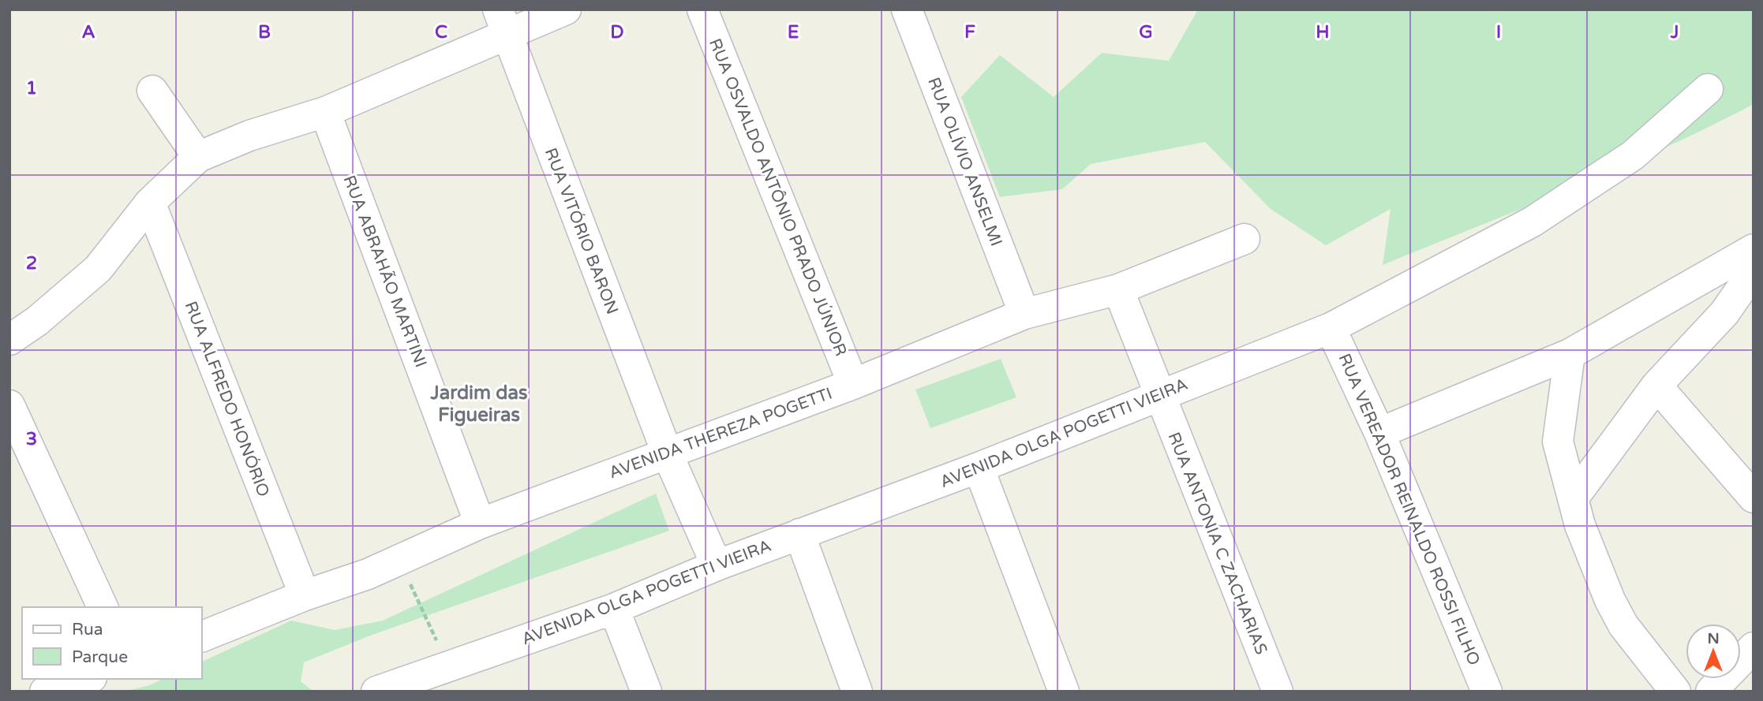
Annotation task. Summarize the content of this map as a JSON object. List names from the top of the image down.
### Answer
{
  "streets": {
    "street": [
      "RUA OLÍVIO ANSELMI",
      "RUA OSVALDO ANTÔNIO PRADO JÚNIOR",
      "RUA VITÓRIO BARON",
      "RUA ABRAHÃO MARTINI",
      "RUA ALFREDO HONÓRIO",
      "AVENIDA THEREZA POGETTI",
      "AVENIDA OLGA POGETTI VIEIRA",
      "RUA VEREADOR REINALDO ROSSI FILHO",
      "RUA ANTONIA C ZACHARIAS"
    ]
  },
  "crossings": [
    ["RUA OLÍVIO ANSELMI", "AVENIDA THEREZA POGETTI"],
    ["RUA OSVALDO ANTÔNIO PRADO JÚNIOR", "AVENIDA THEREZA POGETTI"],
    ["RUA VITÓRIO BARON", "AVENIDA THEREZA POGETTI"],
    ["RUA VITÓRIO BARON", "AVENIDA OLGA POGETTI VIEIRA"],
    ["RUA ABRAHÃO MARTINI", "AVENIDA THEREZA POGETTI"],
    ["RUA ALFREDO HONÓRIO", "AVENIDA THEREZA POGETTI"],
    ["AVENIDA THEREZA POGETTI", "RUA ANTONIA C ZACHARIAS"],
    ["AVENIDA OLGA POGETTI VIEIRA", "RUA VEREADOR REINALDO ROSSI FILHO"],
    ["AVENIDA OLGA POGETTI VIEIRA", "RUA ANTONIA C ZACHARIAS"]
  ],
  "districts": ["Jardim das Figueiras"],
  "legend": ["Rua", "Parque"],
  "north": "top",
  "grid": {
    "columns": [
      "A",
      "B",
      "C",
      "D",
      "E",
      "F",
      "G",
      "H",
      "I",
      "J"
    ],
    "rows": ["1", "2", "3"]
  }
}
